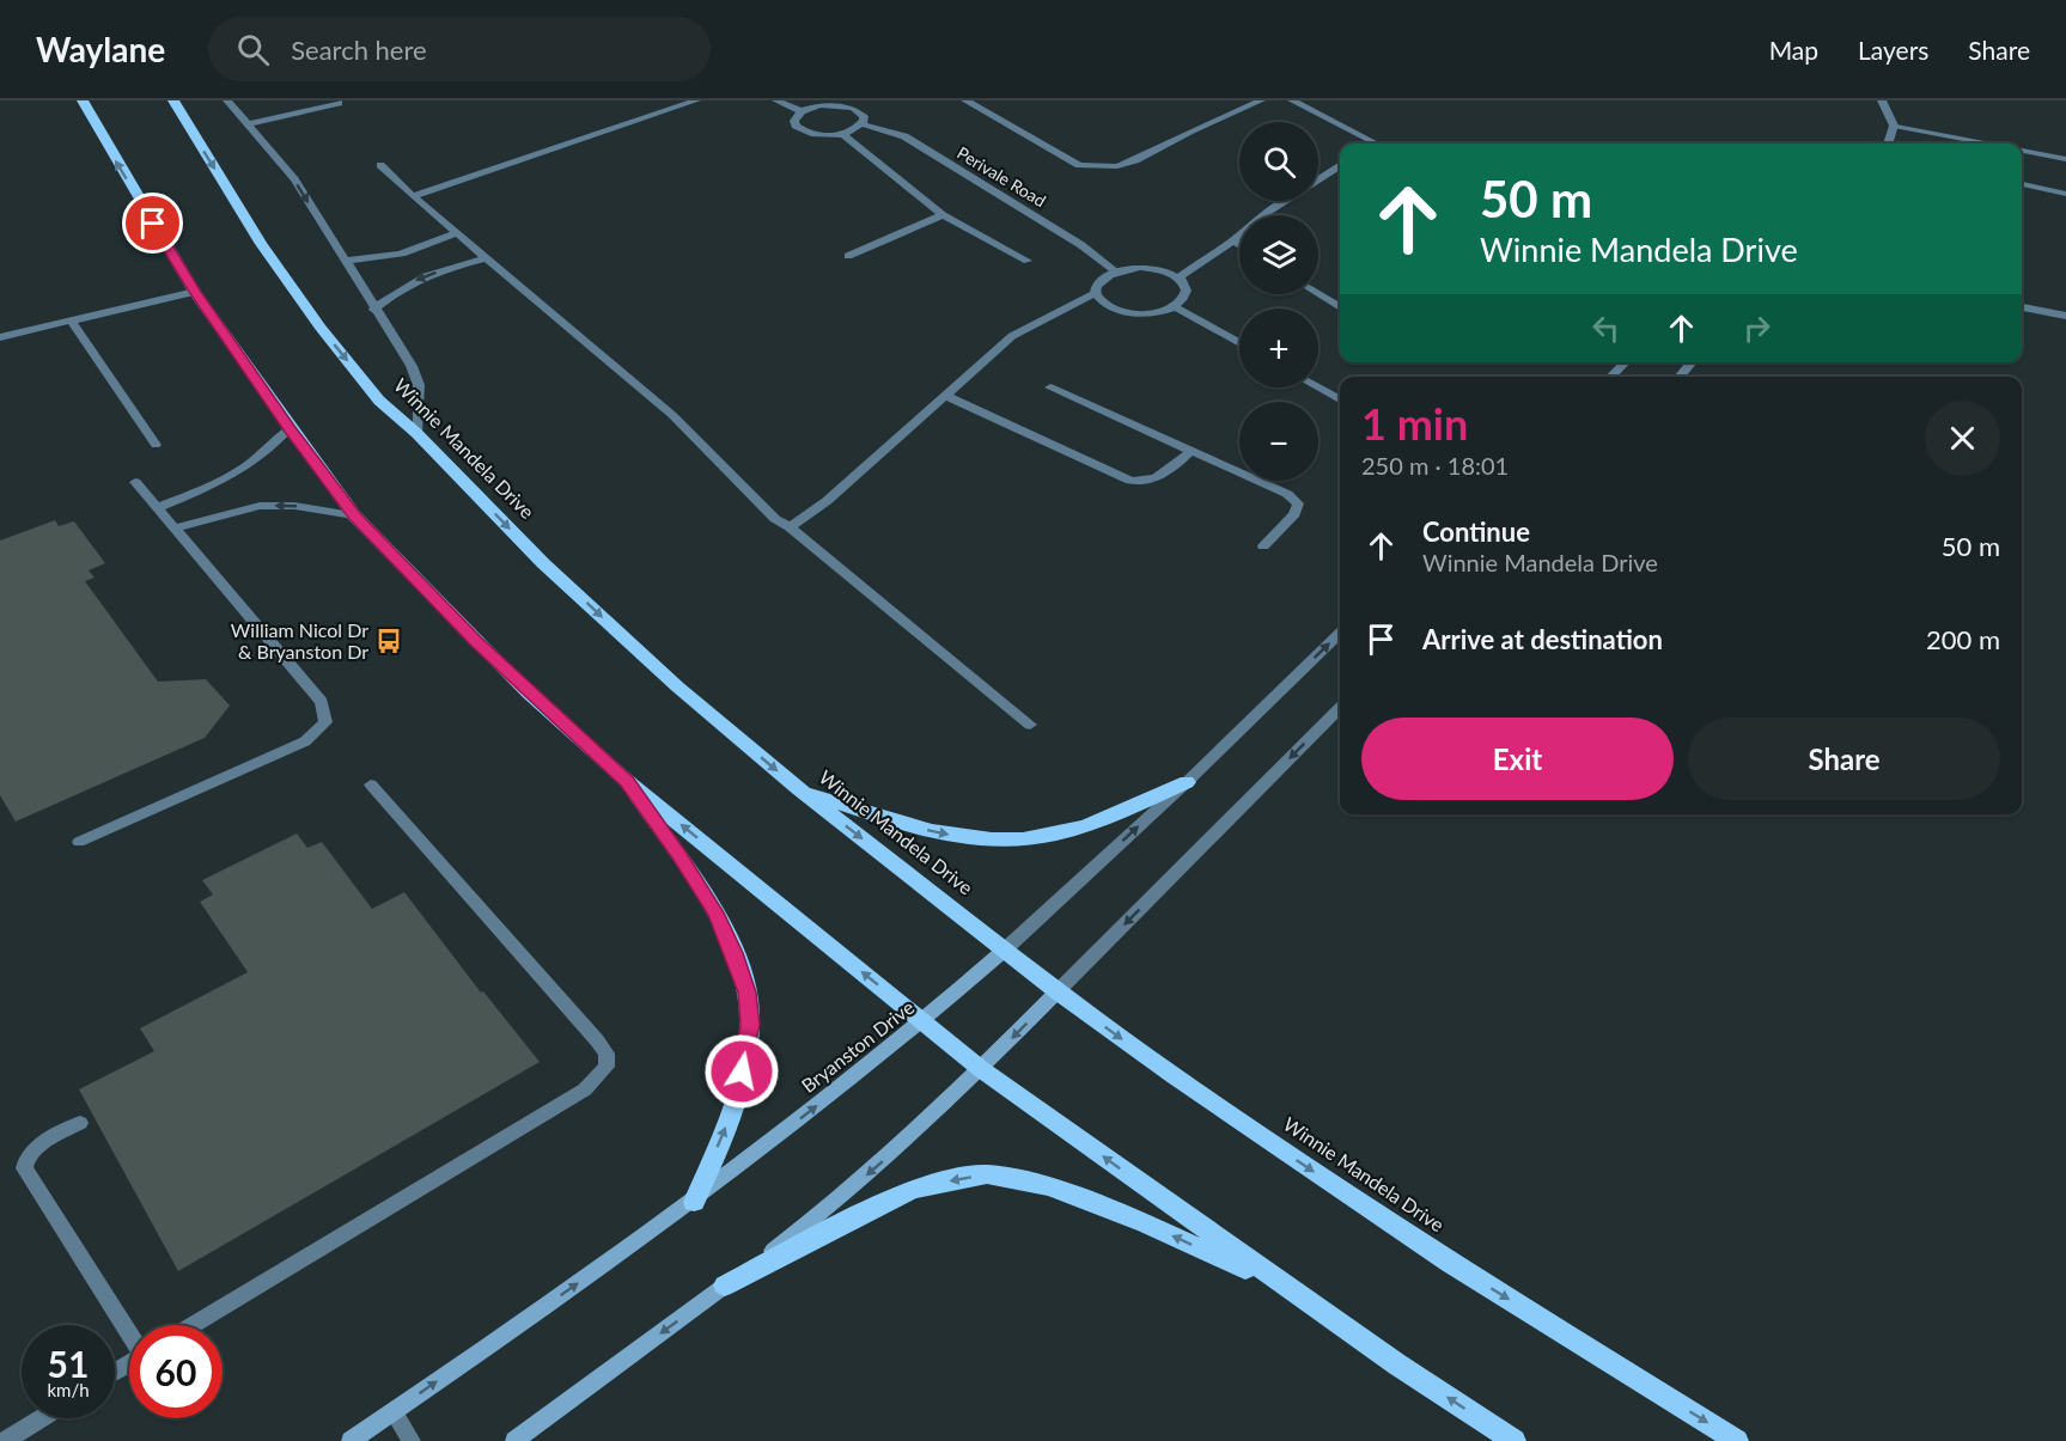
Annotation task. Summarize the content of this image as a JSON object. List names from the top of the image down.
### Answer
{
  "streets": {
    "main road": ["Winnie Mandela Drive", "Bryanston Drive"],
    "street": ["Perivale Road"]
  },
  "crossings": [
    ["Winnie Mandela Drive", "Bryanston Drive"]
  ],
  "places": {
    "bus stop": ["William Nicol Dr & Bryanston Dr"]
  },
  "page": {
    "header": "Waylane",
    "search": "Search here",
    "nav": ["Map", "Layers", "Share"],
    "map_buttons": ["+", "−"],
    "turn": ["50 m", "Winnie Mandela Drive"],
    "heading": ["1 min", "250 m · 18:01"],
    "list": [
      {
        "name": "Continue",
        "note": "Winnie Mandela Drive",
        "value": "50 m"
      },
      {
        "name": "Arrive at destination",
        "value": "200 m"
      }
    ],
    "buttons": ["Exit", "Share"],
    "speed": "51 km/h",
    "limit": "60"
  }
}
